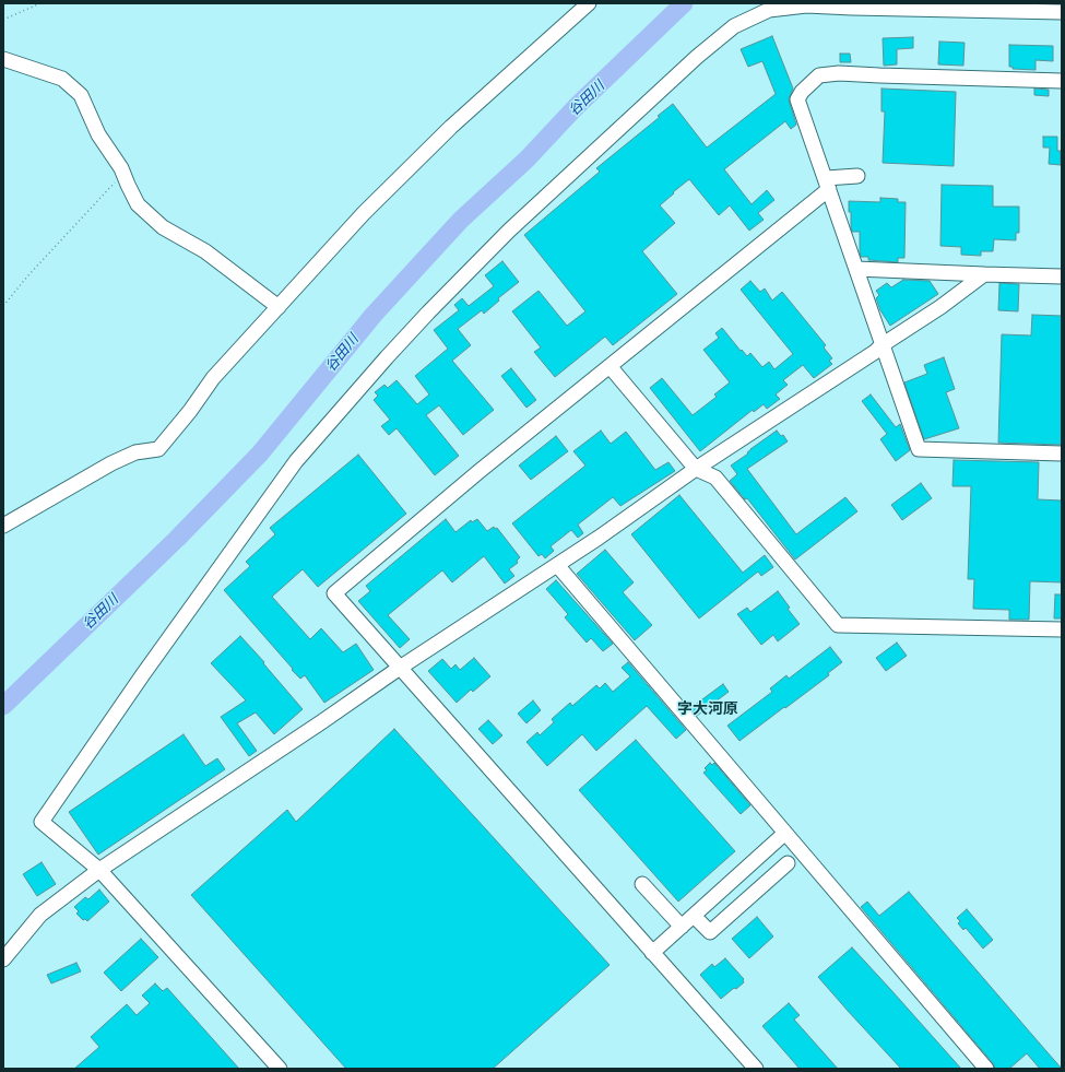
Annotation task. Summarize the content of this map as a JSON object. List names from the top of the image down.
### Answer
{
  "districts": ["字大河原"],
  "water": ["谷田川"]
}
